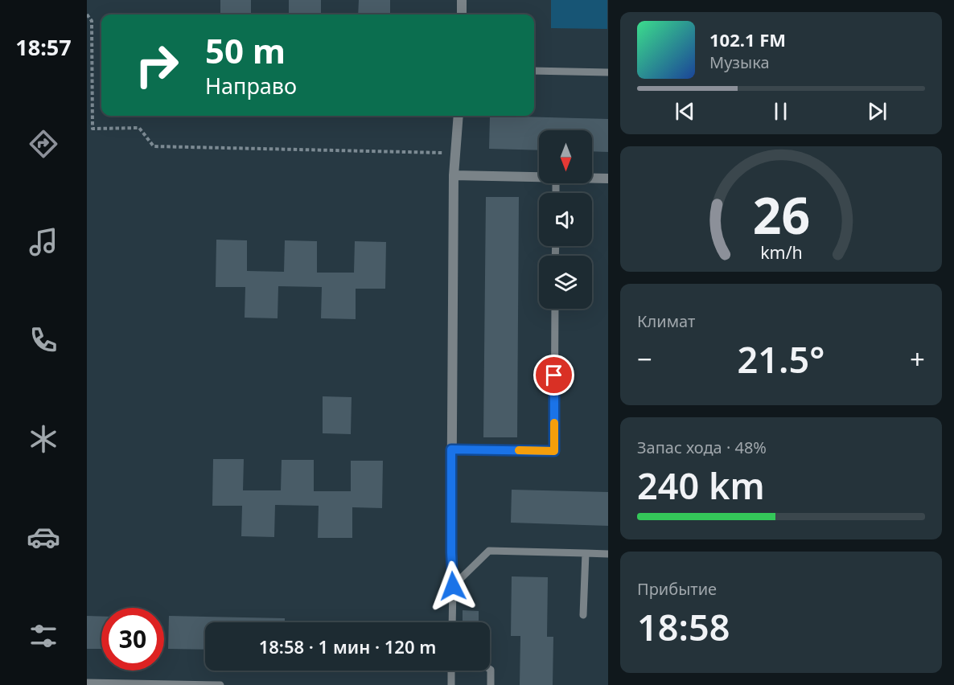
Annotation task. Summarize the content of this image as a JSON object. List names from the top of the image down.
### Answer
{
  "north": "bottom",
  "page": {
    "tabs": "18:57",
    "turn": ["50 m", "Направо"],
    "song": ["102.1 FM", "Музыка"],
    "tile": [
      "Климат",
      ["Запас хода · 48%", "240 km"],
      ["Прибытие", "18:58"]
    ],
    "heat": ["−", "21.5°", "+"],
    "limit": "30",
    "trip": "18:58 · 1 мин · 120 m",
    "gauge": ["26", "km/h"]
  }
}
